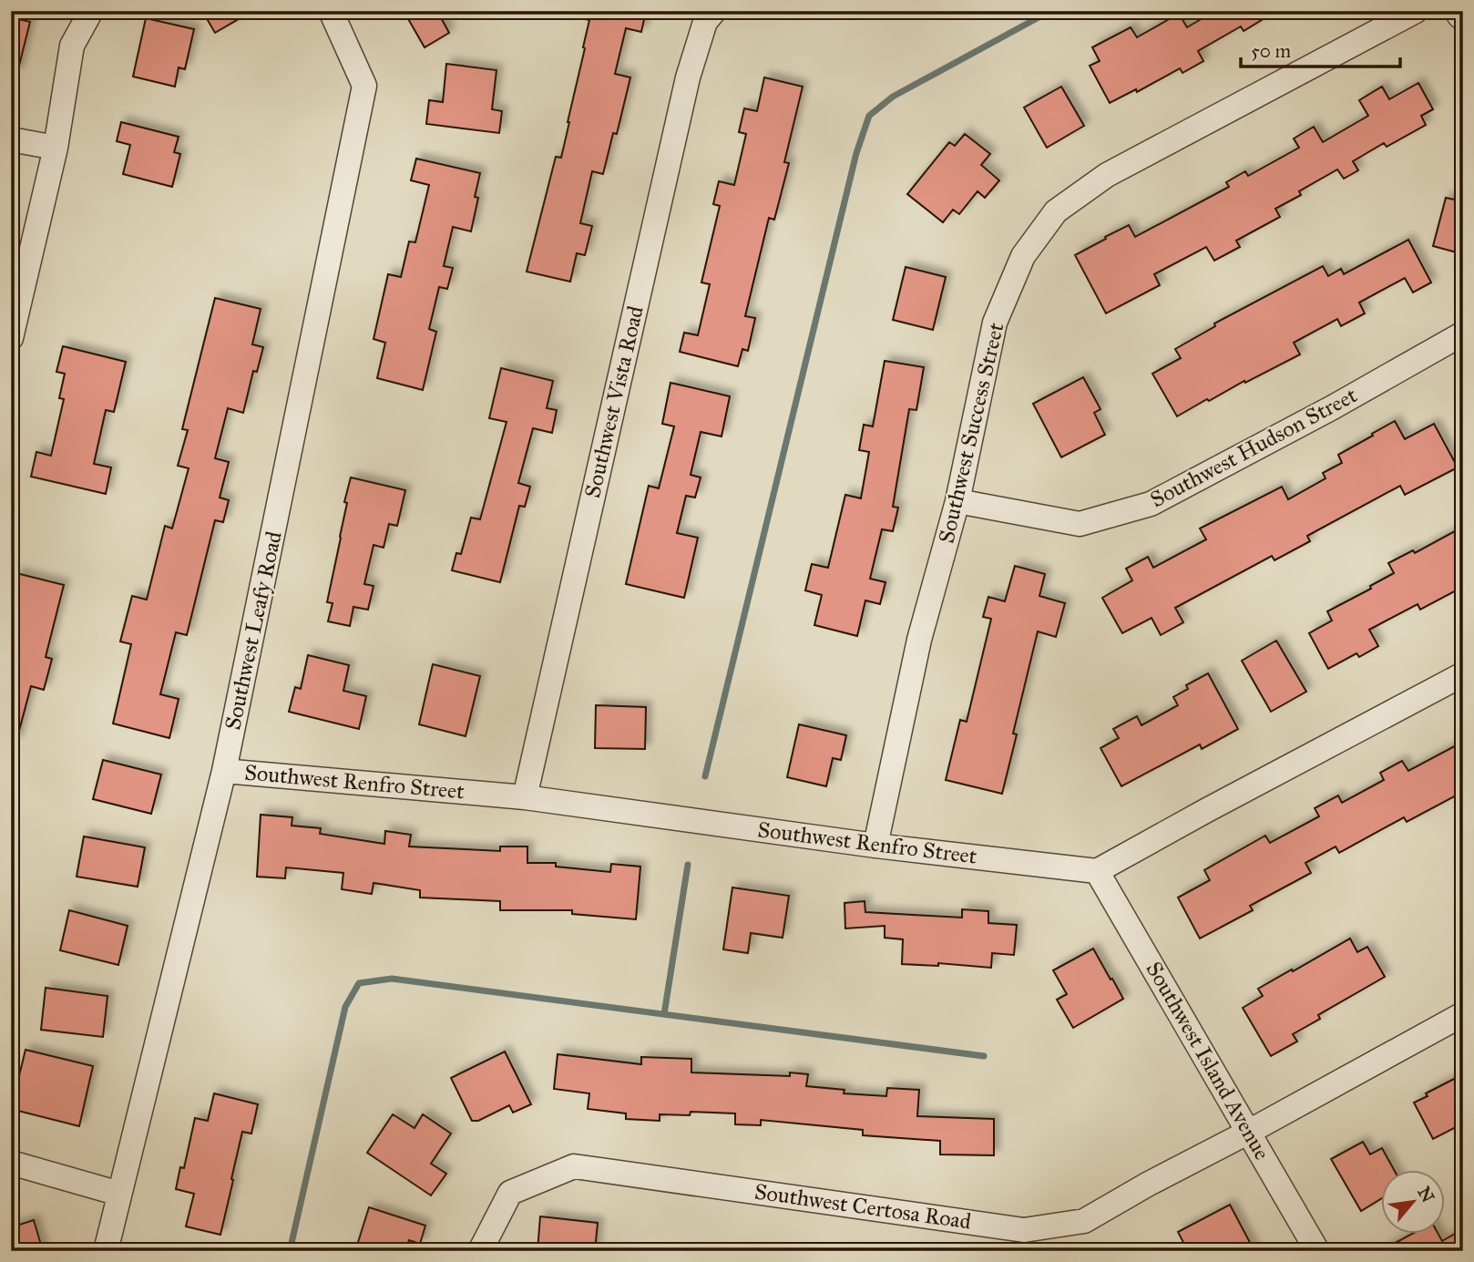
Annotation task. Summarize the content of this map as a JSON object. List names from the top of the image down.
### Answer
{
  "streets": {
    "street": [
      "Southwest Vista Road",
      "Southwest Success Street",
      "Southwest Hudson Street",
      "Southwest Leafy Road",
      "Southwest Renfro Street",
      "Southwest Island Avenue",
      "Southwest Certosa Road"
    ]
  },
  "crossings": [
    ["Southwest Vista Road", "Southwest Renfro Street"],
    ["Southwest Success Street", "Southwest Hudson Street"],
    ["Southwest Success Street", "Southwest Renfro Street"],
    ["Southwest Leafy Road", "Southwest Renfro Street"],
    ["Southwest Renfro Street", "Southwest Island Avenue"],
    ["Southwest Island Avenue", "Southwest Certosa Road"]
  ],
  "scale_bar": "50 m",
  "north": "top right"
}
